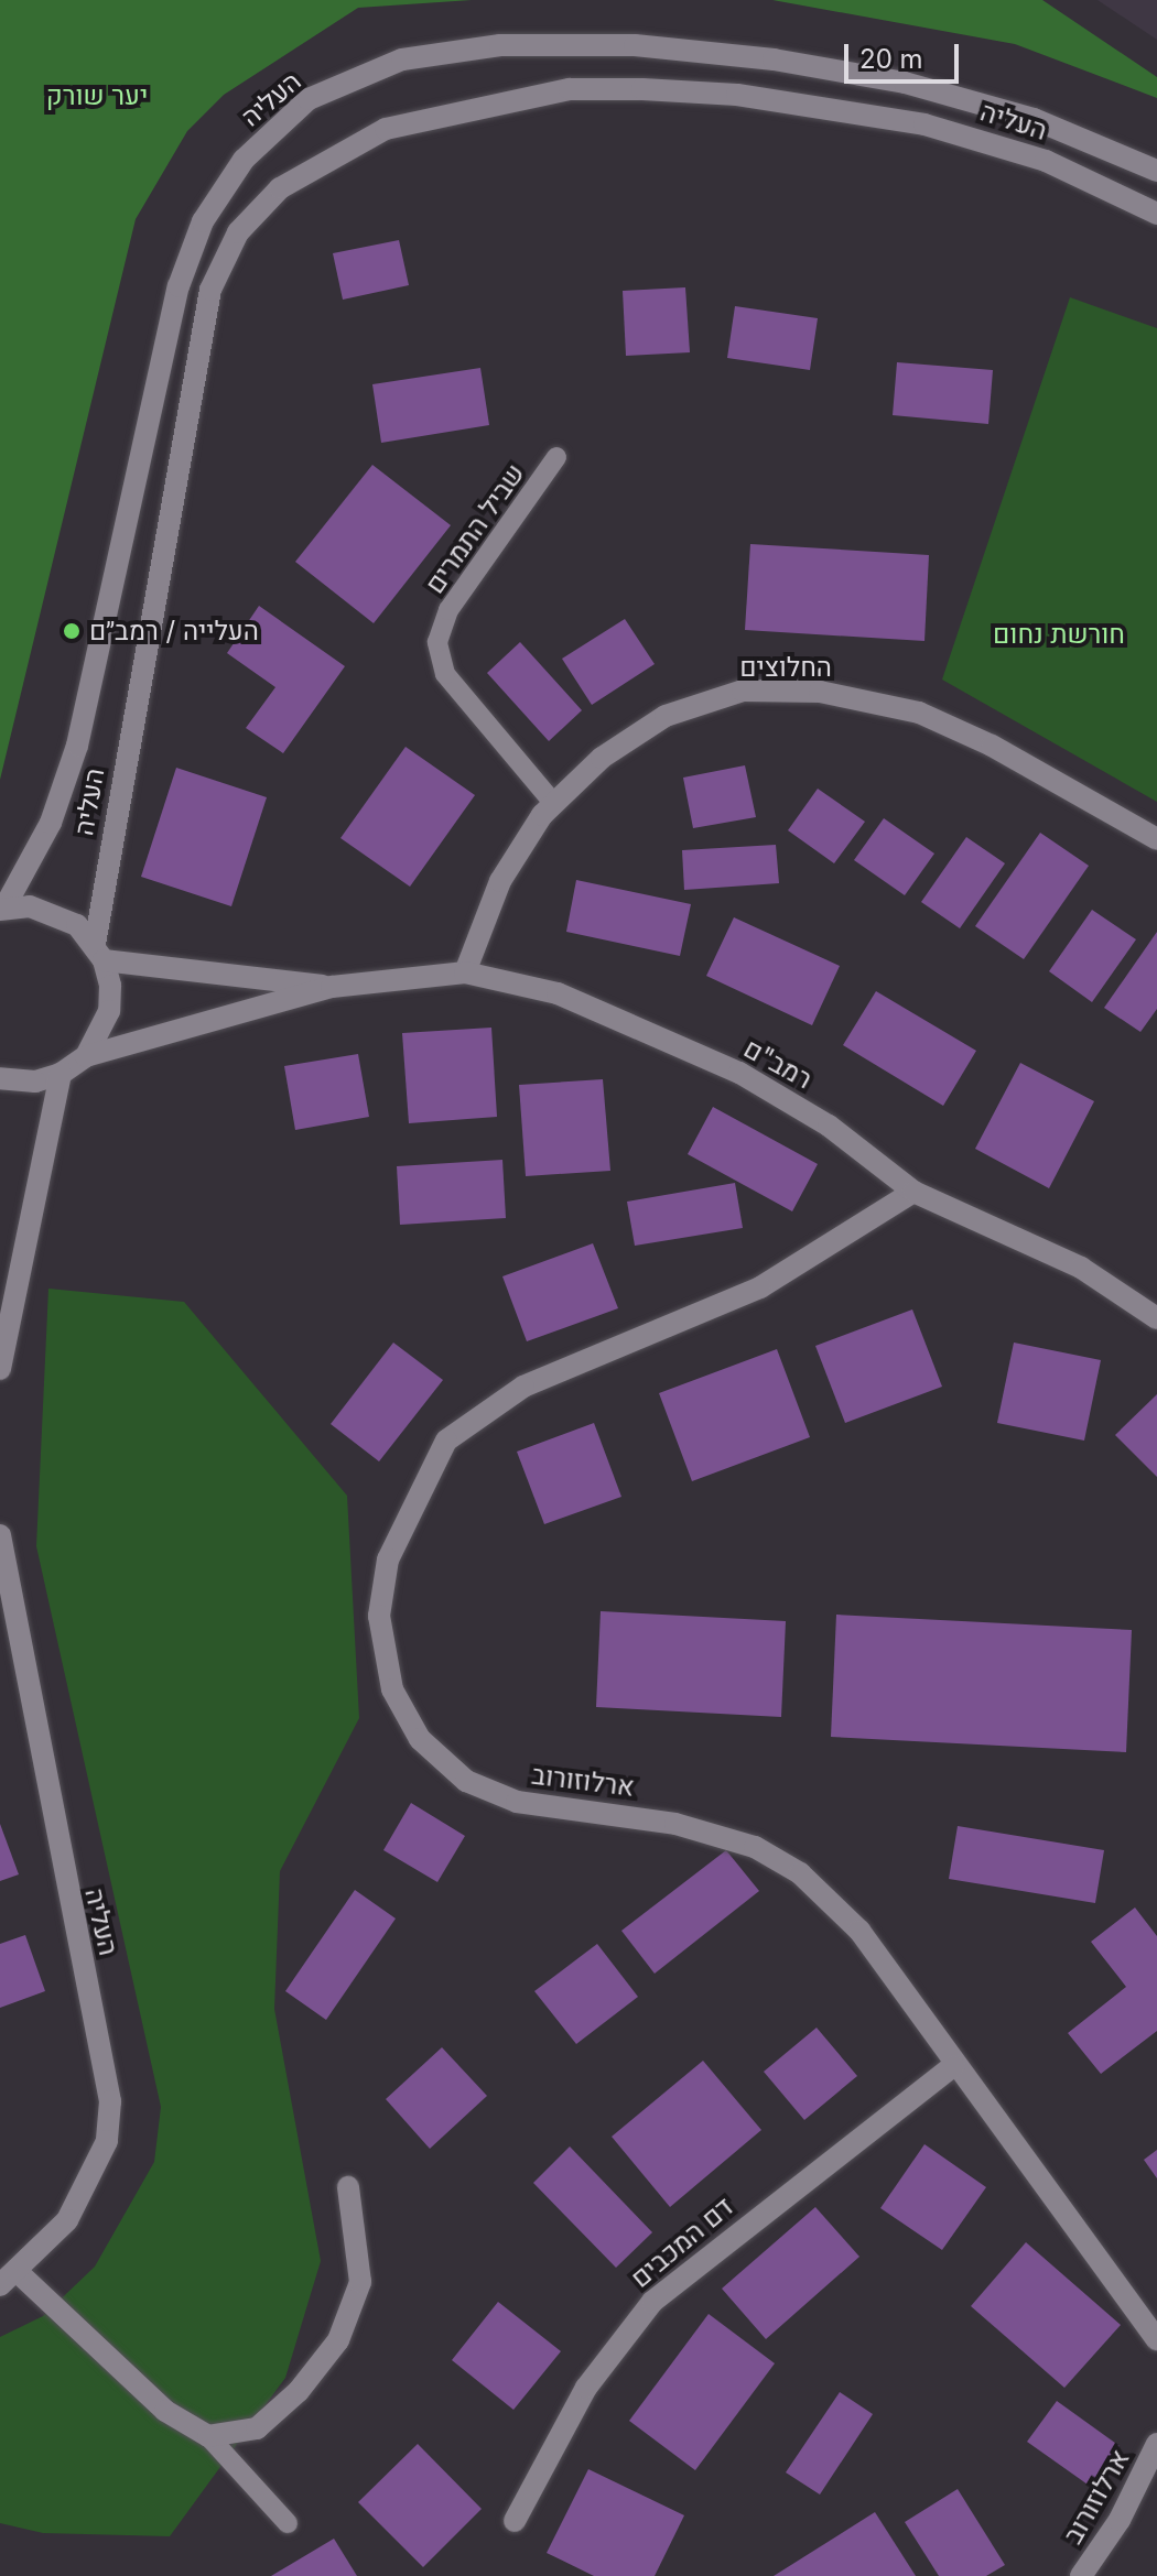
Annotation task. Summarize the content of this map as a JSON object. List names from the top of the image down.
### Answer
{
  "streets": {
    "street": [
      "העליה",
      "החלוצים",
      "רמב\"ם",
      "ארלוזורוב",
      "דם המכבים"
    ],
    "lane": ["שביל התמרים"]
  },
  "crossings": [
    ["העליה", "רמב\"ם"],
    ["שביל התמרים", "החלוצים"],
    ["החלוצים", "רמב\"ם"],
    ["רמב\"ם", "ארלוזורוב"],
    ["ארלוזורוב", "דם המכבים"]
  ],
  "parks": ["יער שורק", "חורשת נחום"],
  "places": ["העלייה / רמב״ם"],
  "scale_bar": "20 m"
}
